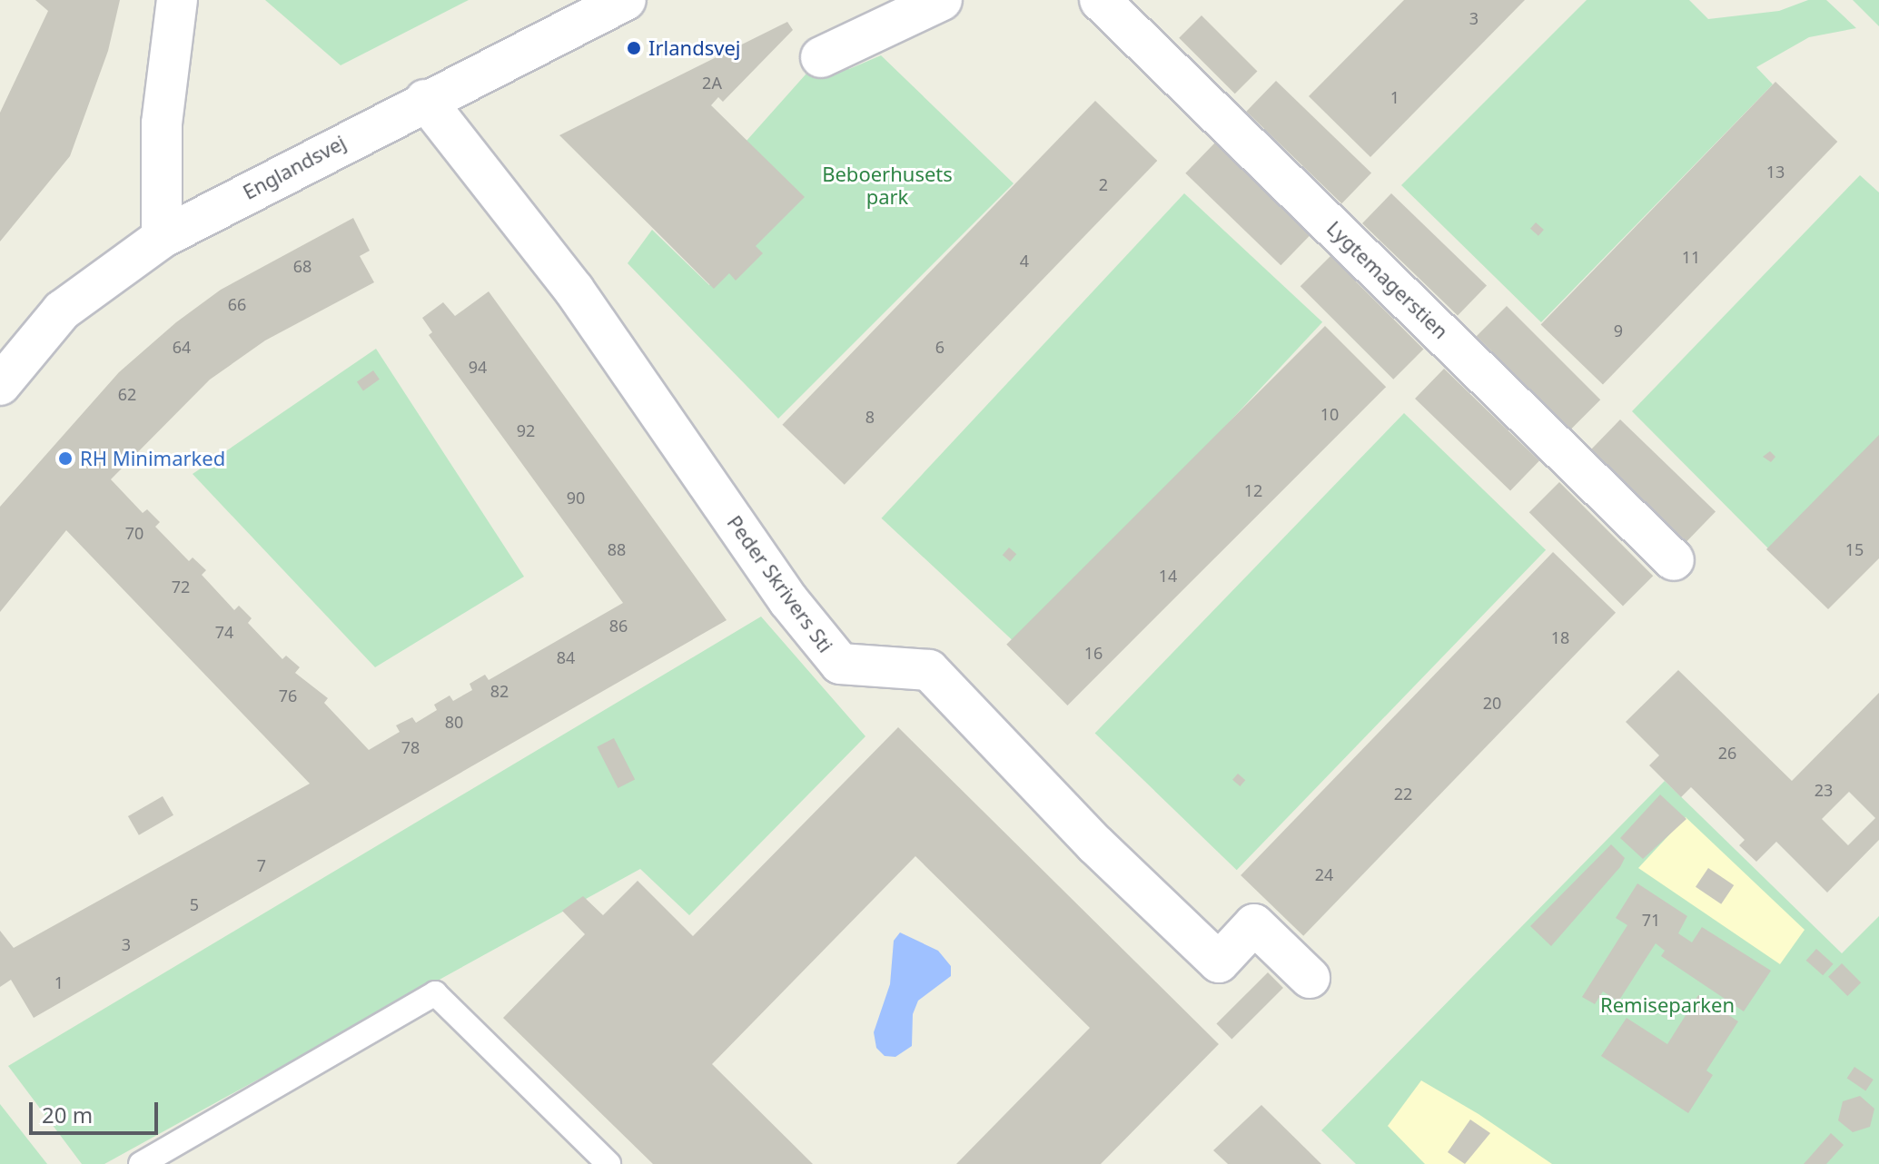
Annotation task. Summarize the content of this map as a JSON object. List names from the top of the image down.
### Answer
{
  "streets": {
    "street": ["Englandsvej", "Lygtemagerstien", "Peder Skrivers Sti"]
  },
  "crossings": [
    ["Englandsvej", "Peder Skrivers Sti"]
  ],
  "parks": ["Beboerhusets park", "Remiseparken"],
  "places": ["Irlandsvej", "RH Minimarked"],
  "house_numbers": [
    "3",
    "2A",
    "1",
    "13",
    "2",
    "11",
    "4",
    "68",
    "66",
    "9",
    "64",
    "6",
    "94",
    "62",
    "10",
    "8",
    "92",
    "12",
    "90",
    "70",
    "88",
    "15",
    "14",
    "72",
    "86",
    "74",
    "18",
    "16",
    "84",
    "82",
    "76",
    "20",
    "80",
    "78",
    "26",
    "23",
    "22",
    "7",
    "24",
    "5",
    "71",
    "3",
    "1"
  ],
  "scale_bar": "20 m"
}
